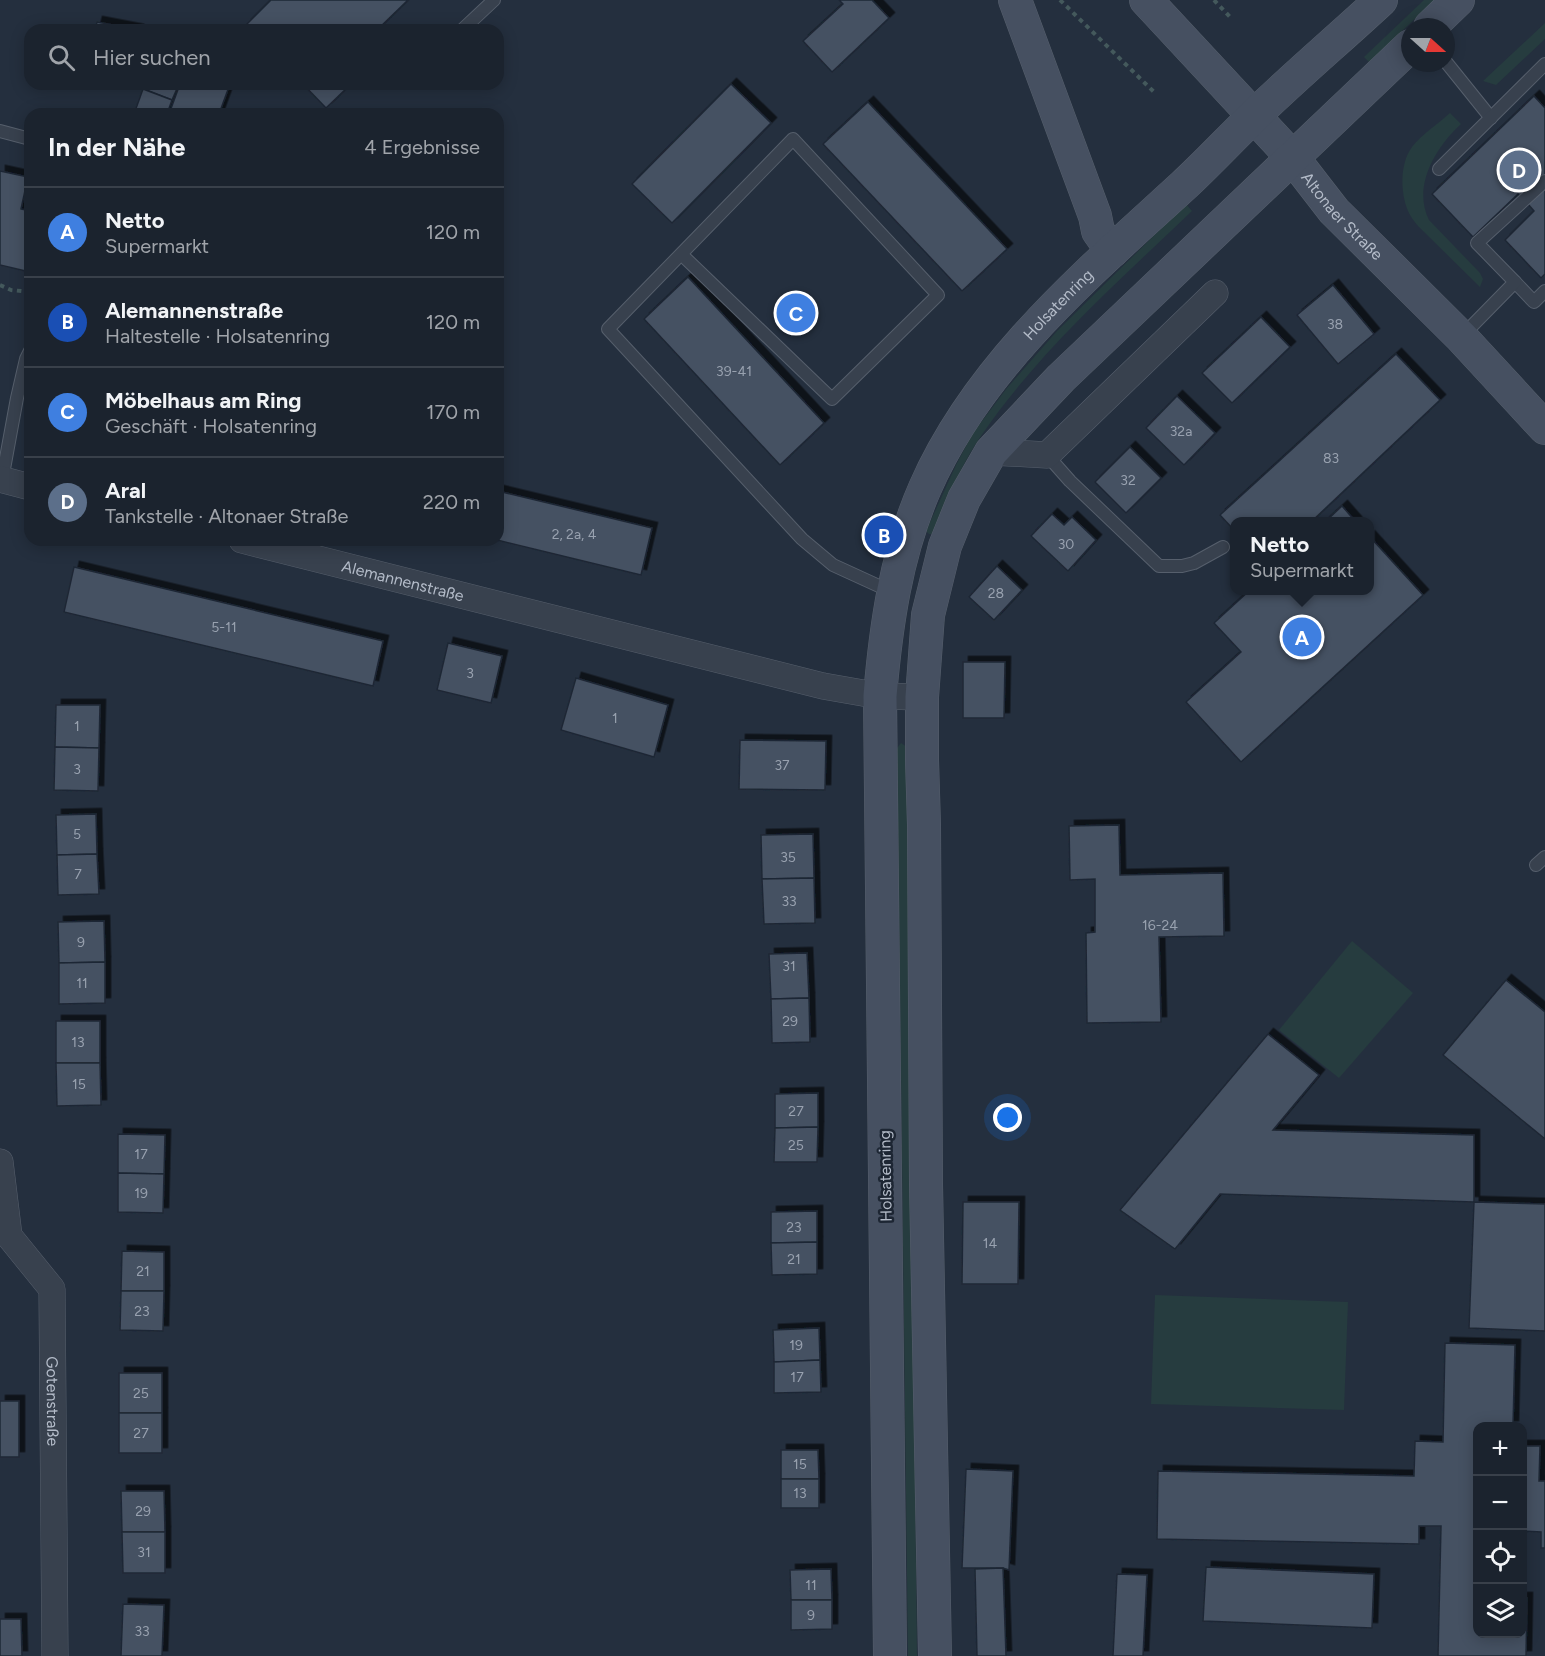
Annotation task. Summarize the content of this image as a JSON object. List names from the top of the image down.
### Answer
{
  "streets": {
    "main road": ["Altonaer Straße", "Holsatenring"],
    "street": ["Alemannenstraße", "Gotenstraße"]
  },
  "crossings": [
    ["Altonaer Straße", "Holsatenring"],
    ["Holsatenring", "Alemannenstraße"]
  ],
  "house_numbers": [
    "38",
    "39-41",
    "32a",
    "83",
    "32",
    "2, 2a, 4",
    "30",
    "28",
    "5-11",
    "3",
    "1",
    "1",
    "37",
    "3",
    "5",
    "35",
    "7",
    "33",
    "16-24",
    "9",
    "31",
    "11",
    "29",
    "13",
    "15",
    "27",
    "25",
    "17",
    "19",
    "23",
    "14",
    "21",
    "21",
    "23",
    "19",
    "17",
    "25",
    "27",
    "15",
    "13",
    "29",
    "31",
    "11",
    "9",
    "33"
  ],
  "north": "right",
  "page": {
    "search": "Hier suchen",
    "heading": ["In der Nähe", "4 Ergebnisse"],
    "pins": [
      "D",
      "C",
      "B",
      "A"
    ],
    "list": [
      {
        "mark": "A",
        "name": "Netto",
        "note": "Supermarkt",
        "value": "120 m"
      },
      {
        "mark": "B",
        "name": "Alemannenstraße",
        "note": "Haltestelle · Holsatenring",
        "value": "120 m"
      },
      {
        "mark": "C",
        "name": "Möbelhaus am Ring",
        "note": "Geschäft · Holsatenring",
        "value": "170 m"
      },
      {
        "mark": "D",
        "name": "Aral",
        "note": "Tankstelle · Altonaer Straße",
        "value": "220 m"
      }
    ],
    "popup": ["Netto", "Supermarkt"],
    "map_buttons": ["+", "−"]
  }
}
